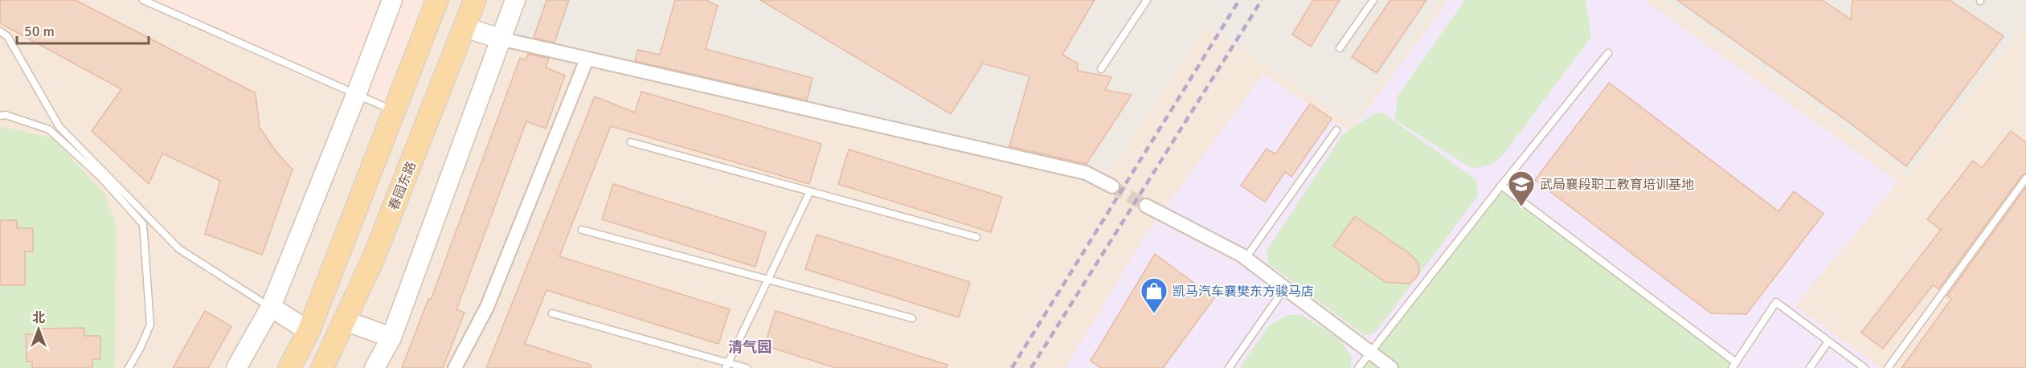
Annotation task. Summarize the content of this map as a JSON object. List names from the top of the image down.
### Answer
{
  "streets": {
    "main road": ["春园东路"]
  },
  "districts": ["清气园"],
  "places": {
    "school or university": ["武局襄段职工教育培训基地"],
    "shop": ["凯马汽车襄樊东方骏马店"]
  },
  "scale_bar": "50 m",
  "north": "top"
}
